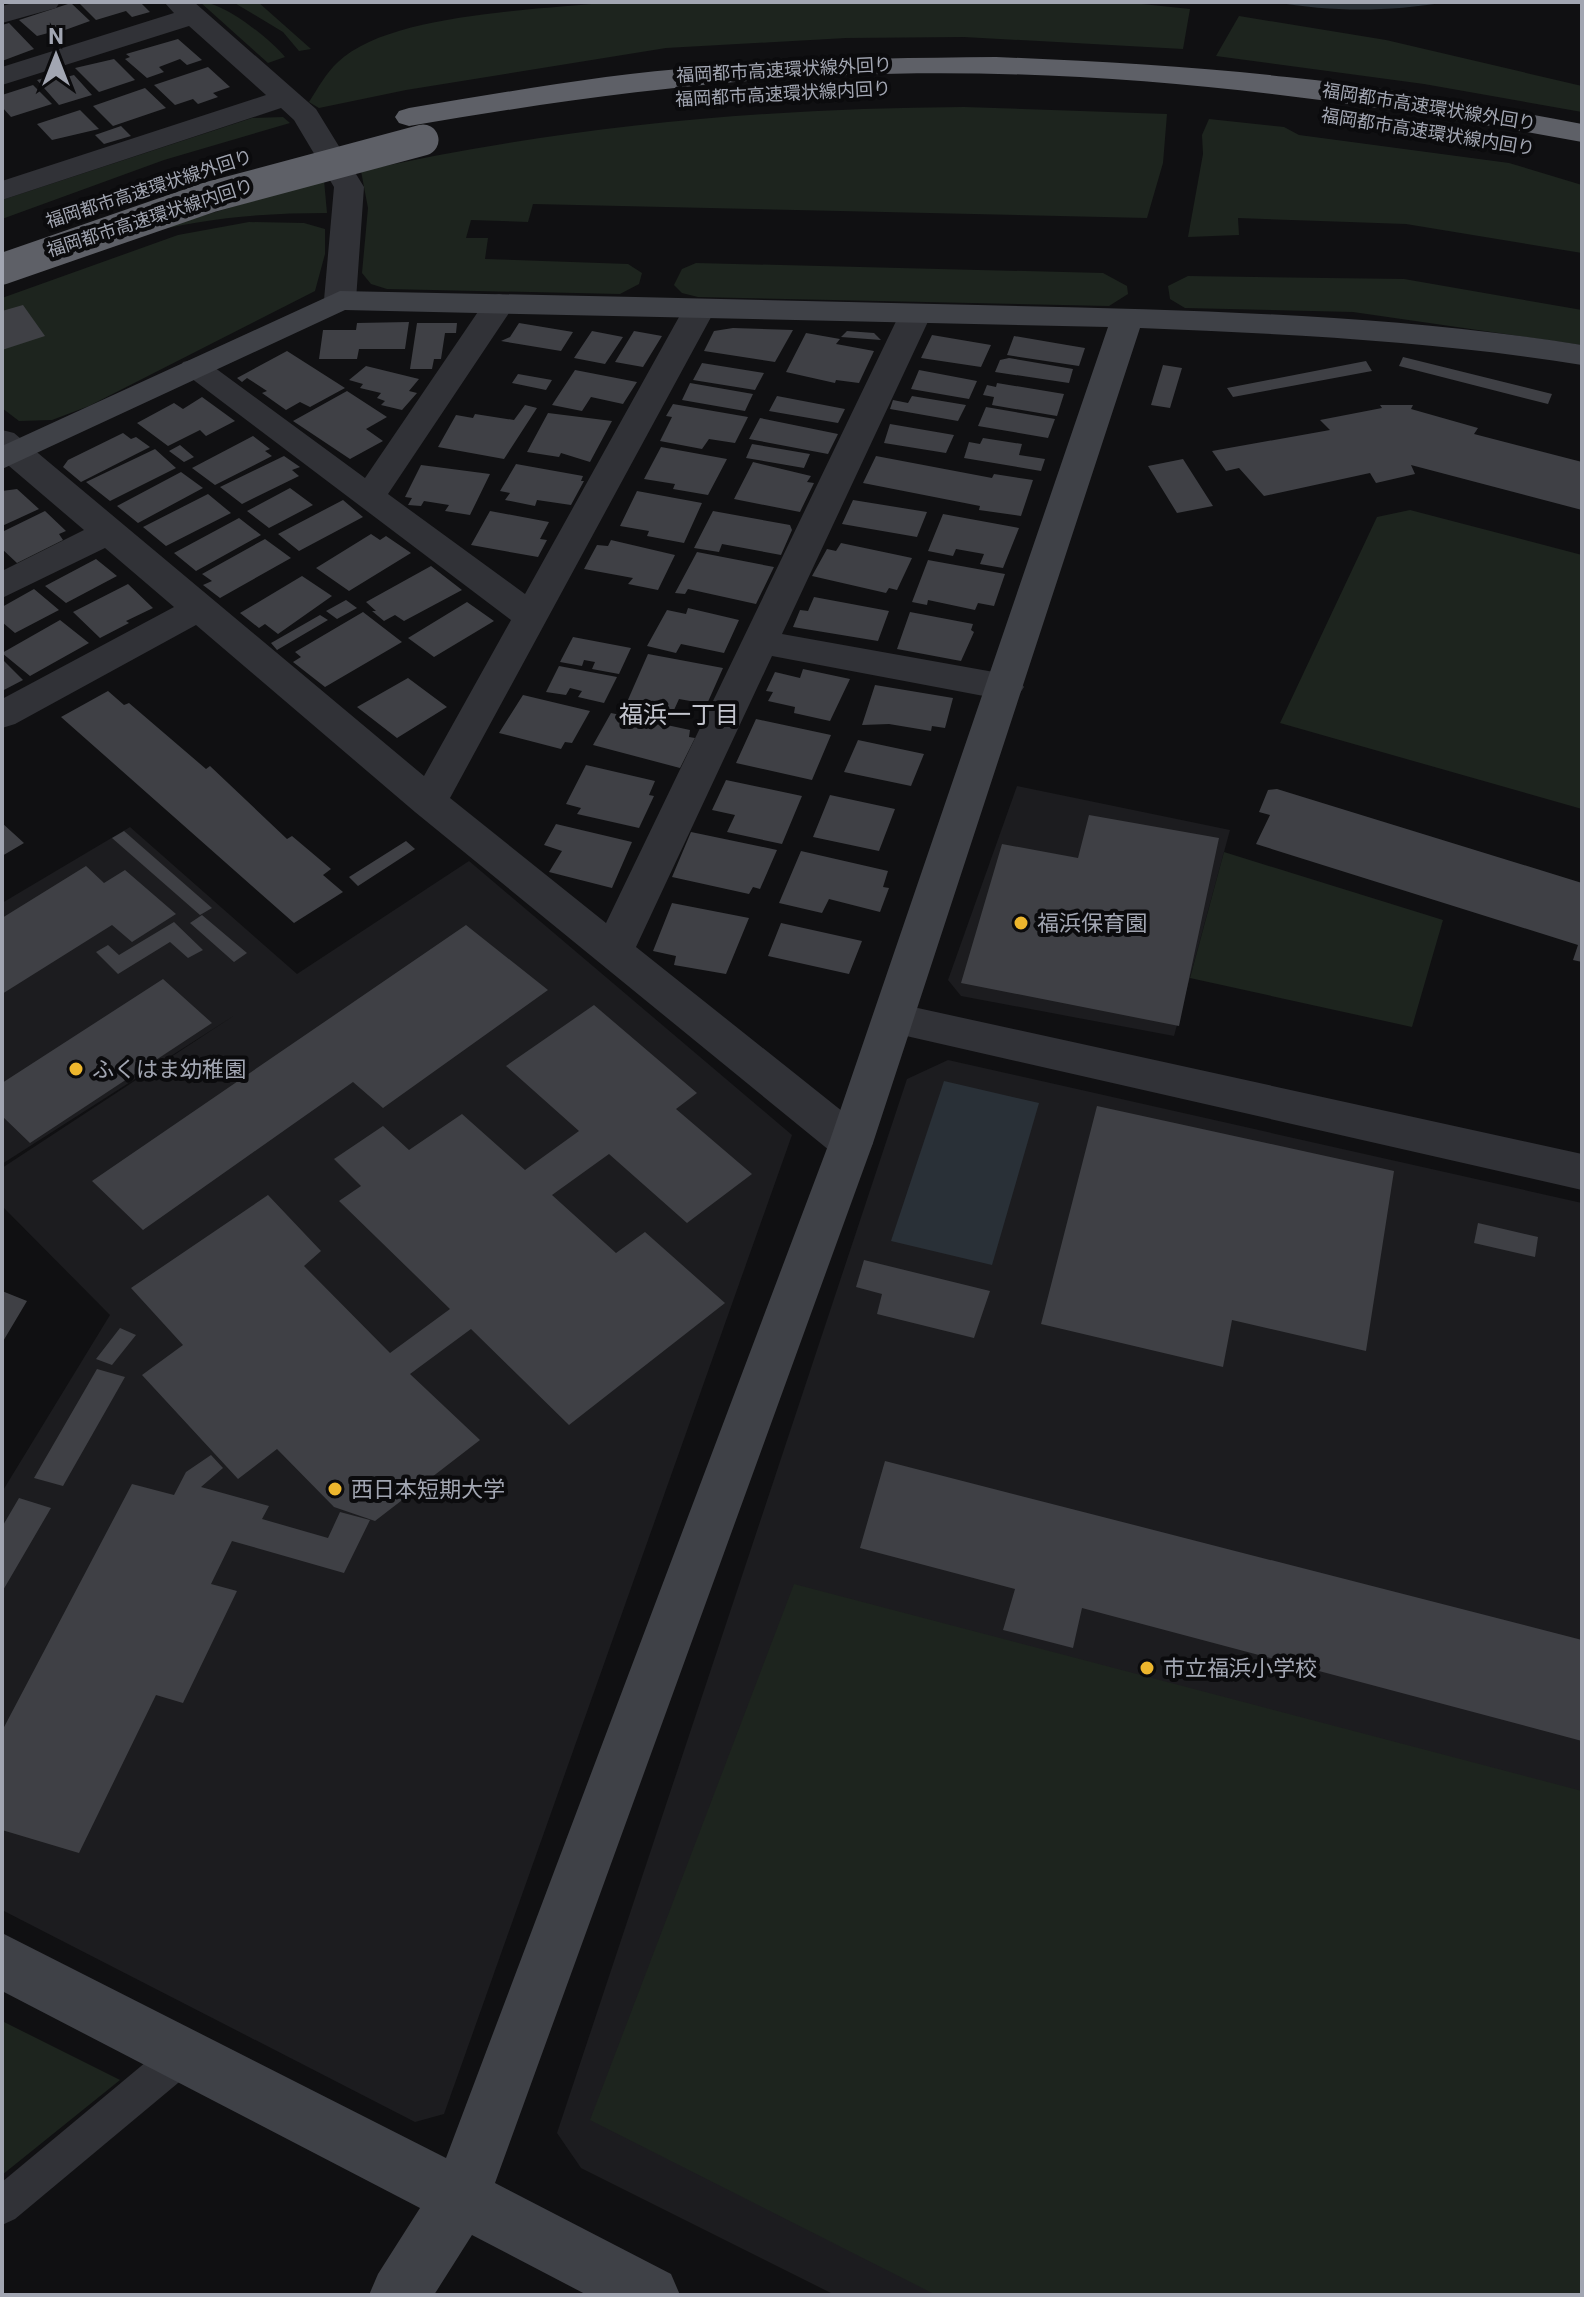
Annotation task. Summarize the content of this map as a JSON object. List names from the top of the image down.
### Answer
{
  "streets": {
    "highway": ["福岡都市高速環状線外回り", "福岡都市高速環状線内回り"]
  },
  "crossings": [
    ["福岡都市高速環状線外回り", "福岡都市高速環状線内回り"]
  ],
  "districts": ["福浜一丁目"],
  "places": [
    "福浜保育園",
    "ふくはま幼稚園",
    "西日本短期大学",
    "市立福浜小学校"
  ],
  "north": "top"
}
